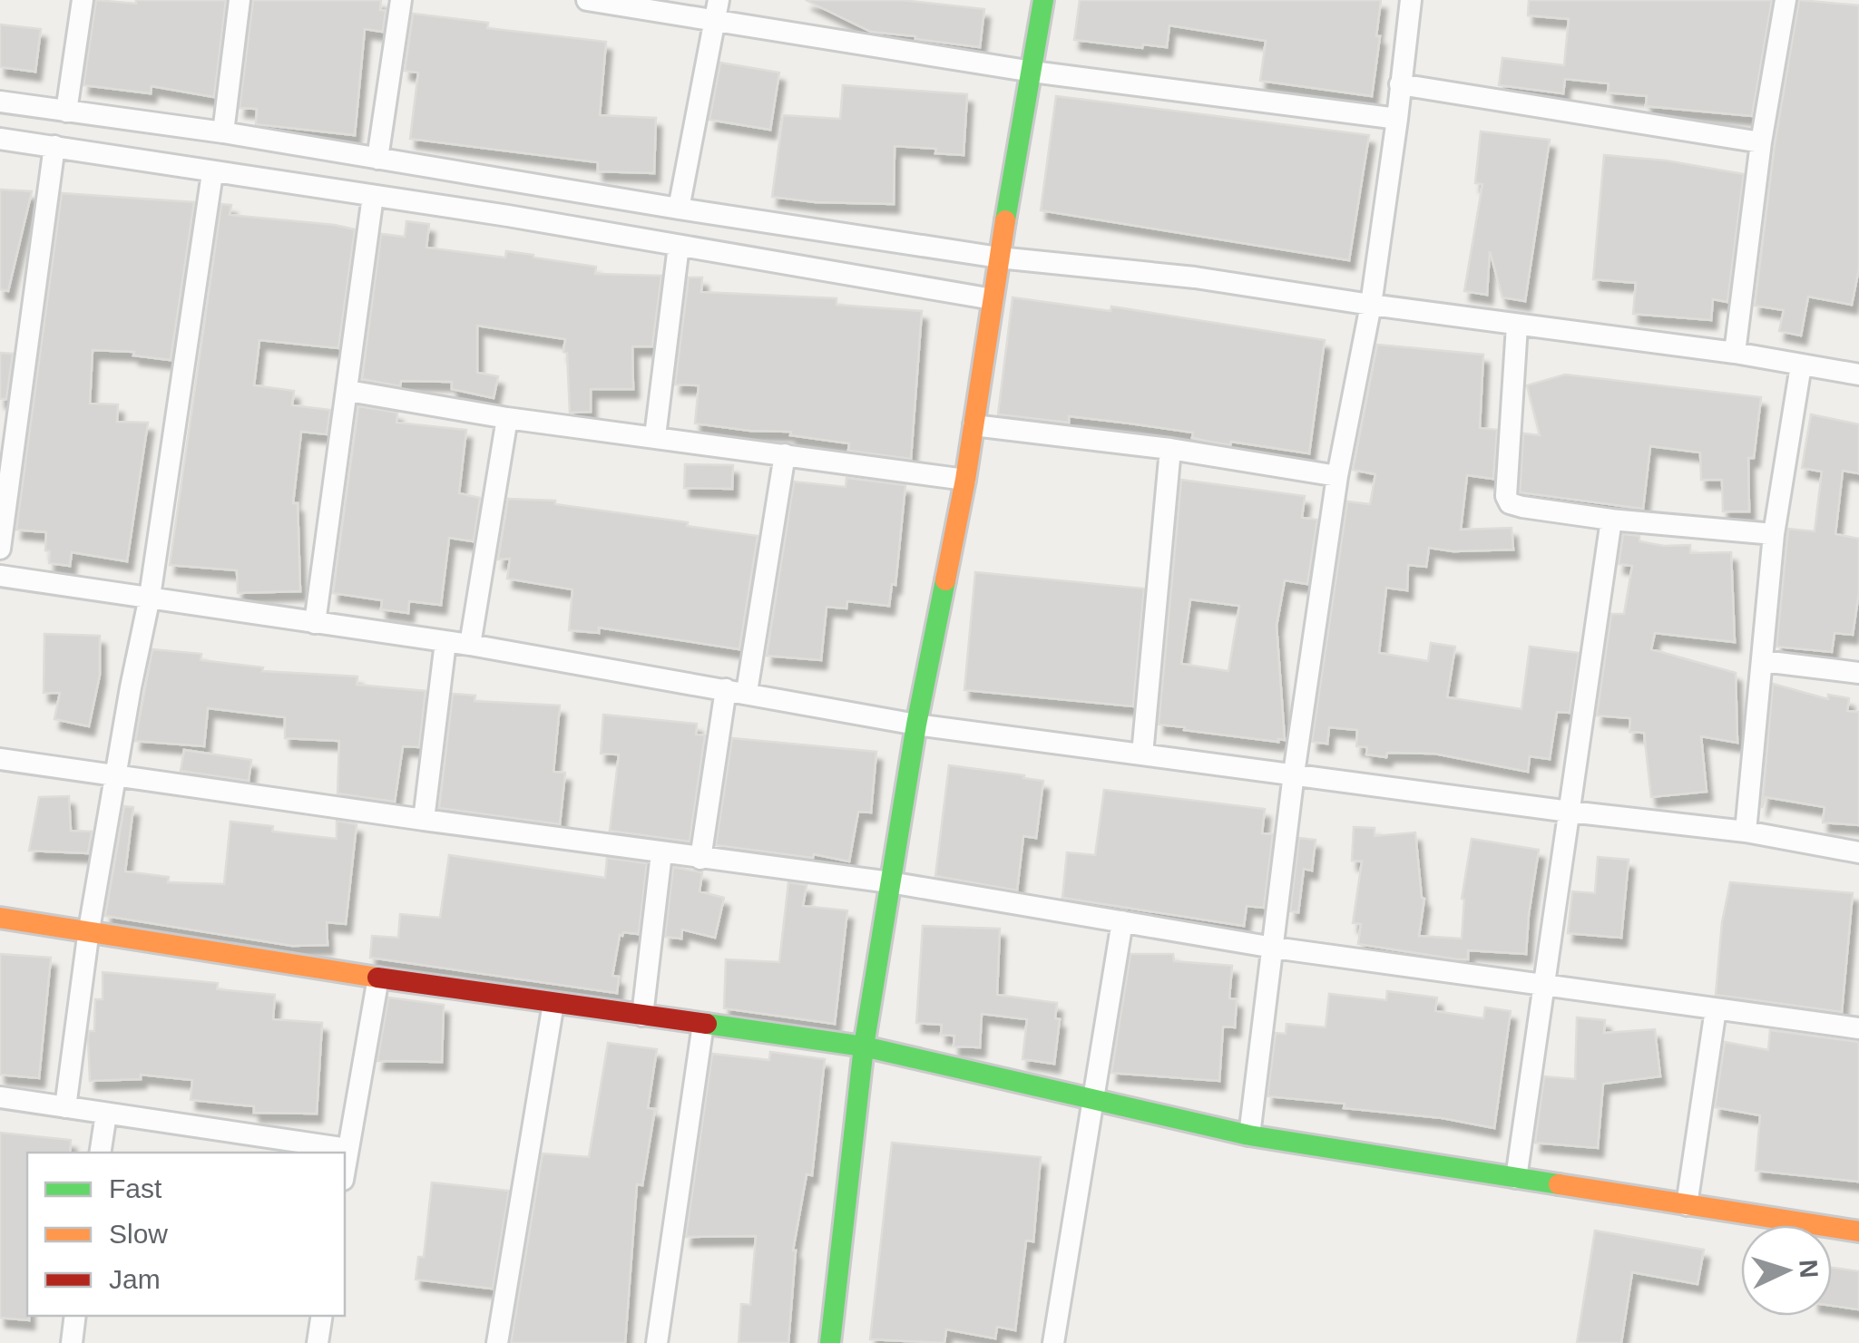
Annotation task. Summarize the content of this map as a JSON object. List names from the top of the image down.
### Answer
{
  "legend": ["Fast", "Slow", "Jam"],
  "north": "right"
}
